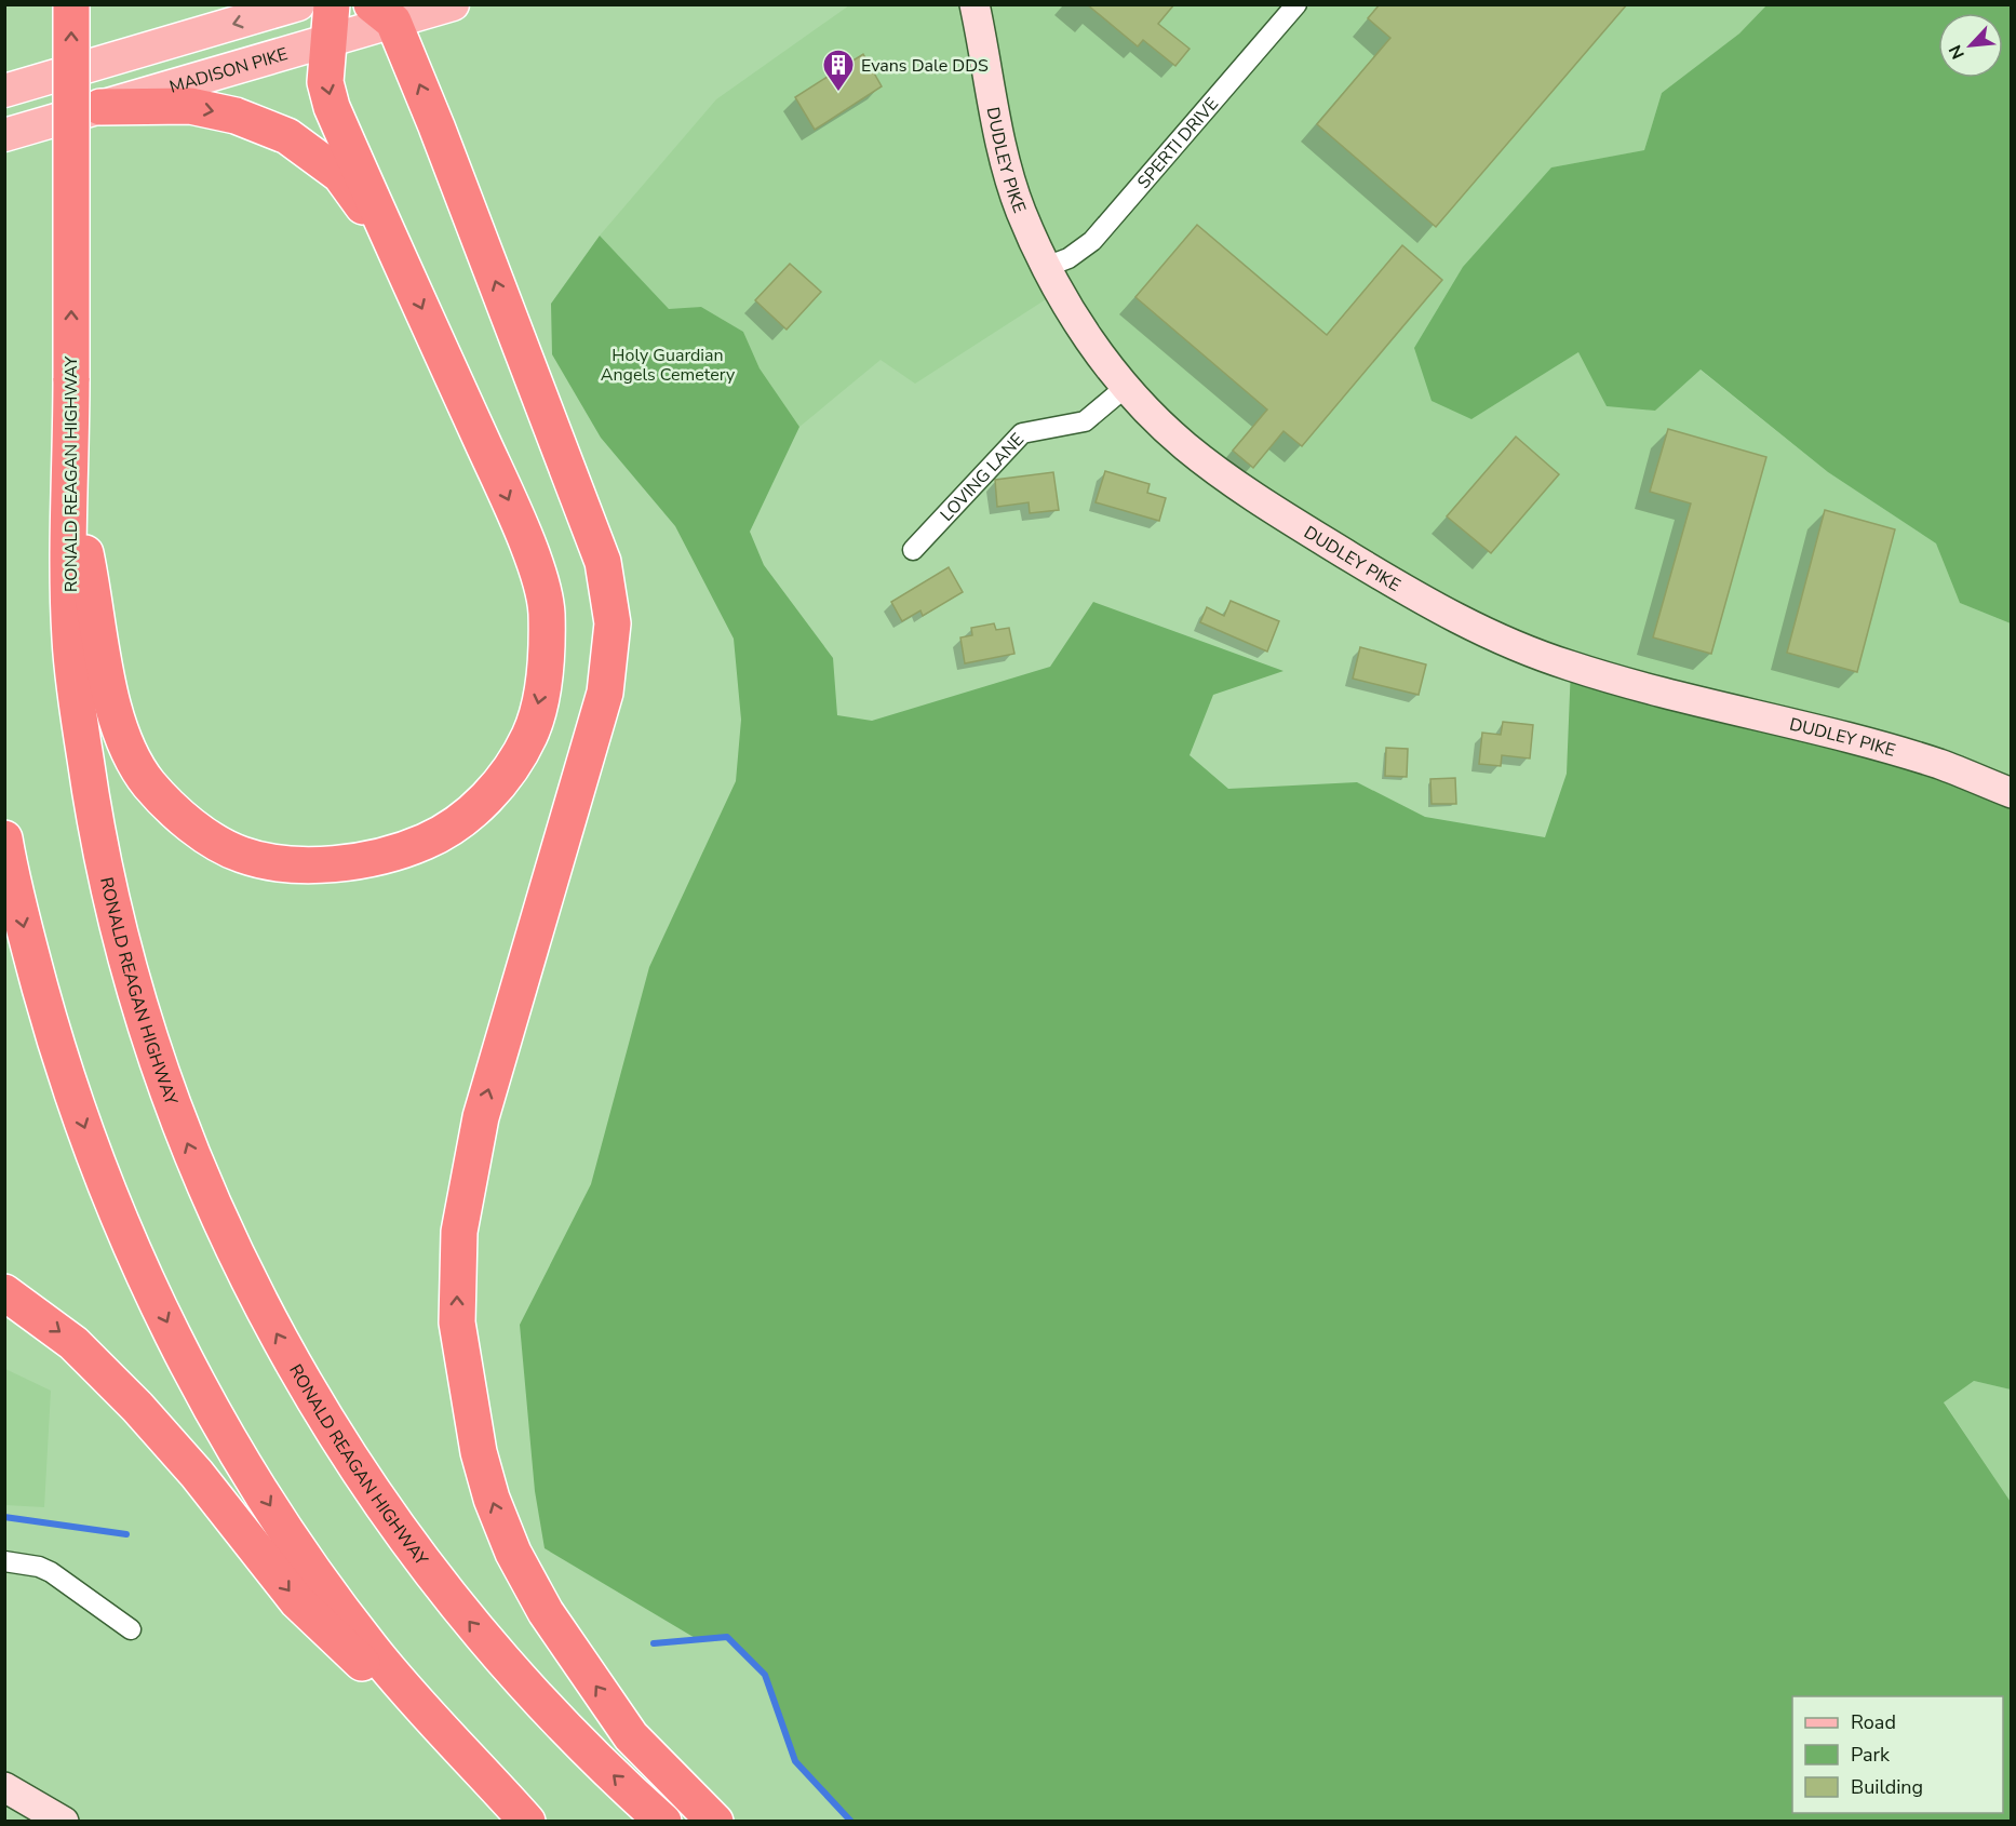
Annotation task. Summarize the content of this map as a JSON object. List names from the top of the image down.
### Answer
{
  "streets": {
    "highway": ["RONALD REAGAN HIGHWAY"],
    "main road": ["MADISON PIKE"],
    "street": ["SPERTI DRIVE", "DUDLEY PIKE", "LOVING LANE"]
  },
  "crossings": [
    ["SPERTI DRIVE", "DUDLEY PIKE"],
    ["DUDLEY PIKE", "LOVING LANE"]
  ],
  "parks": ["Holy Guardian Angels Cemetery"],
  "places": {
    "building": ["Evans Dale DDS"]
  },
  "legend": ["Road", "Park", "Building"],
  "north": "bottom left"
}
